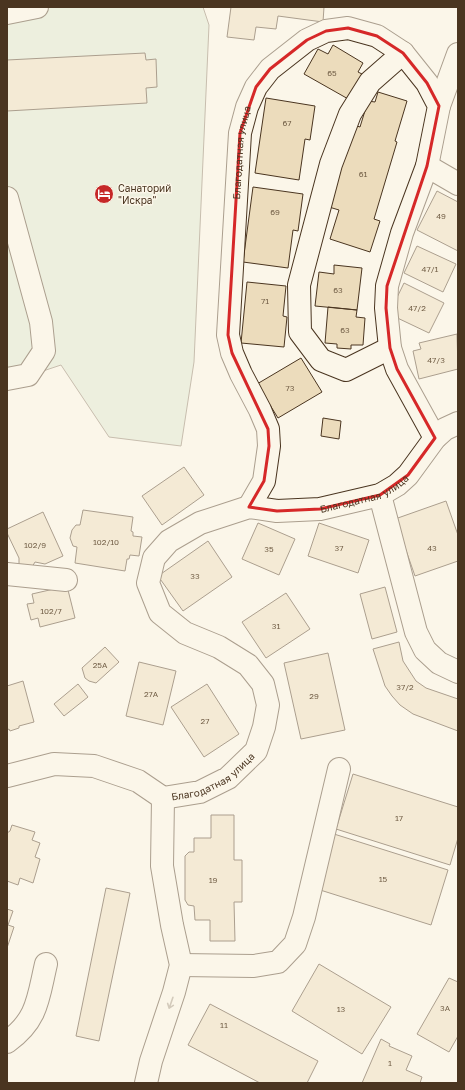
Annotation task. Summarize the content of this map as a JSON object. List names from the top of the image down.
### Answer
{
  "streets": {
    "street": ["Благодатная улица"]
  },
  "places": {
    "hotel": ["Санаторий \"Искра\""]
  },
  "house_numbers": [
    "65",
    "67",
    "61",
    "69",
    "49",
    "47/1",
    "63",
    "71",
    "47/2",
    "63",
    "47/3",
    "73",
    "102/10",
    "102/9",
    "37",
    "43",
    "35",
    "33",
    "102/7",
    "31",
    "25А",
    "37/2",
    "27А",
    "29",
    "27",
    "17",
    "15",
    "19",
    "3А",
    "13",
    "11",
    "1"
  ]
}
